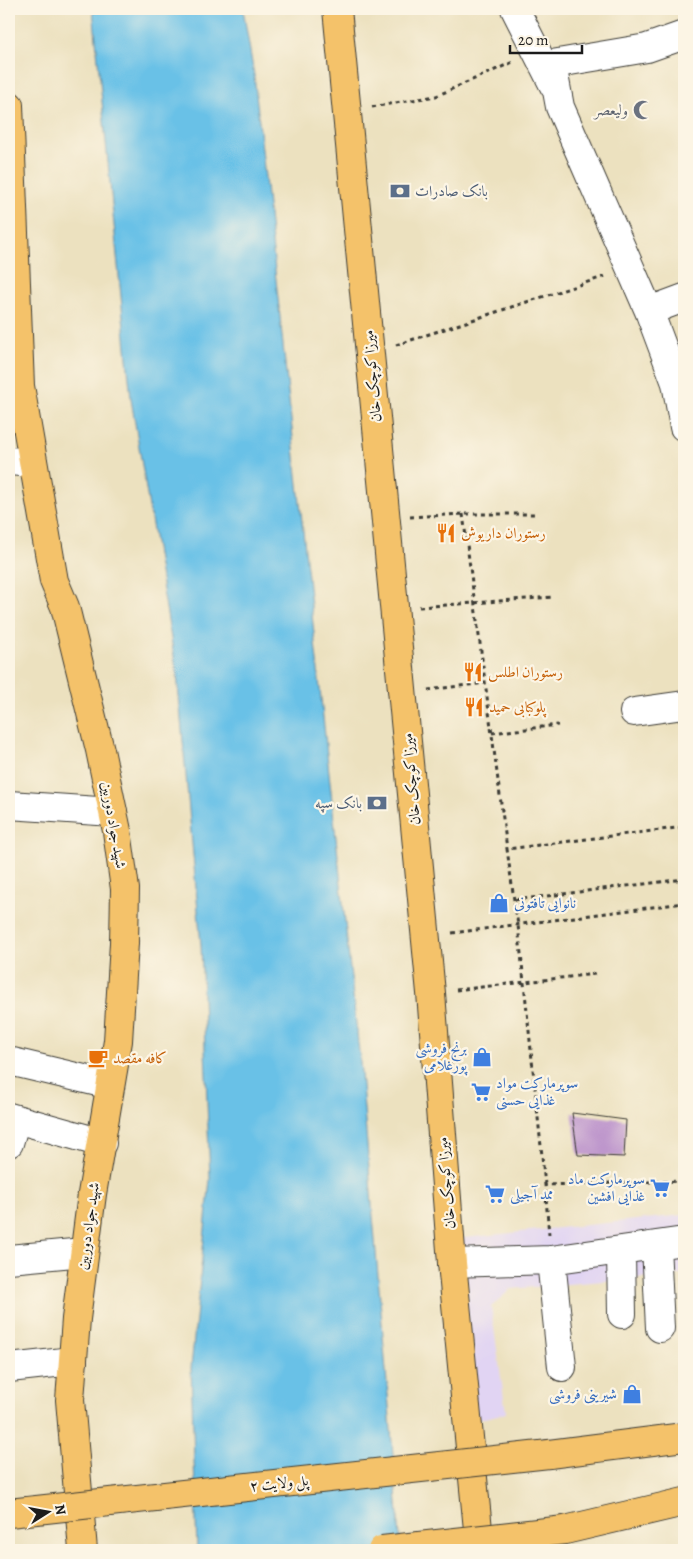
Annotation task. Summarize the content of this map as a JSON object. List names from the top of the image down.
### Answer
{
  "streets": {
    "main road": ["میرزا کوچک خان", "شهید جواد دوربین", "پل ولایت ۲"]
  },
  "places": {
    "mosque": ["ولیعصر"],
    "bank": ["بانک صادرات", "بانک سپه"],
    "restaurant": ["رستوران داریوش", "رستوران اطلس", "پلوکبابی حمید"],
    "shop": ["نانوایی تافتونی", "برنج فروشی پورغلامی", "شیرینی فروشی"],
    "cafe": ["کافه مقصد"],
    "supermarket": ["سوپرمارکت مواد غذایی حسنی", "سوپرمارکت ماد غذایی افشین", "ممد آجیلی"]
  },
  "scale_bar": "20 m",
  "north": "right"
}
